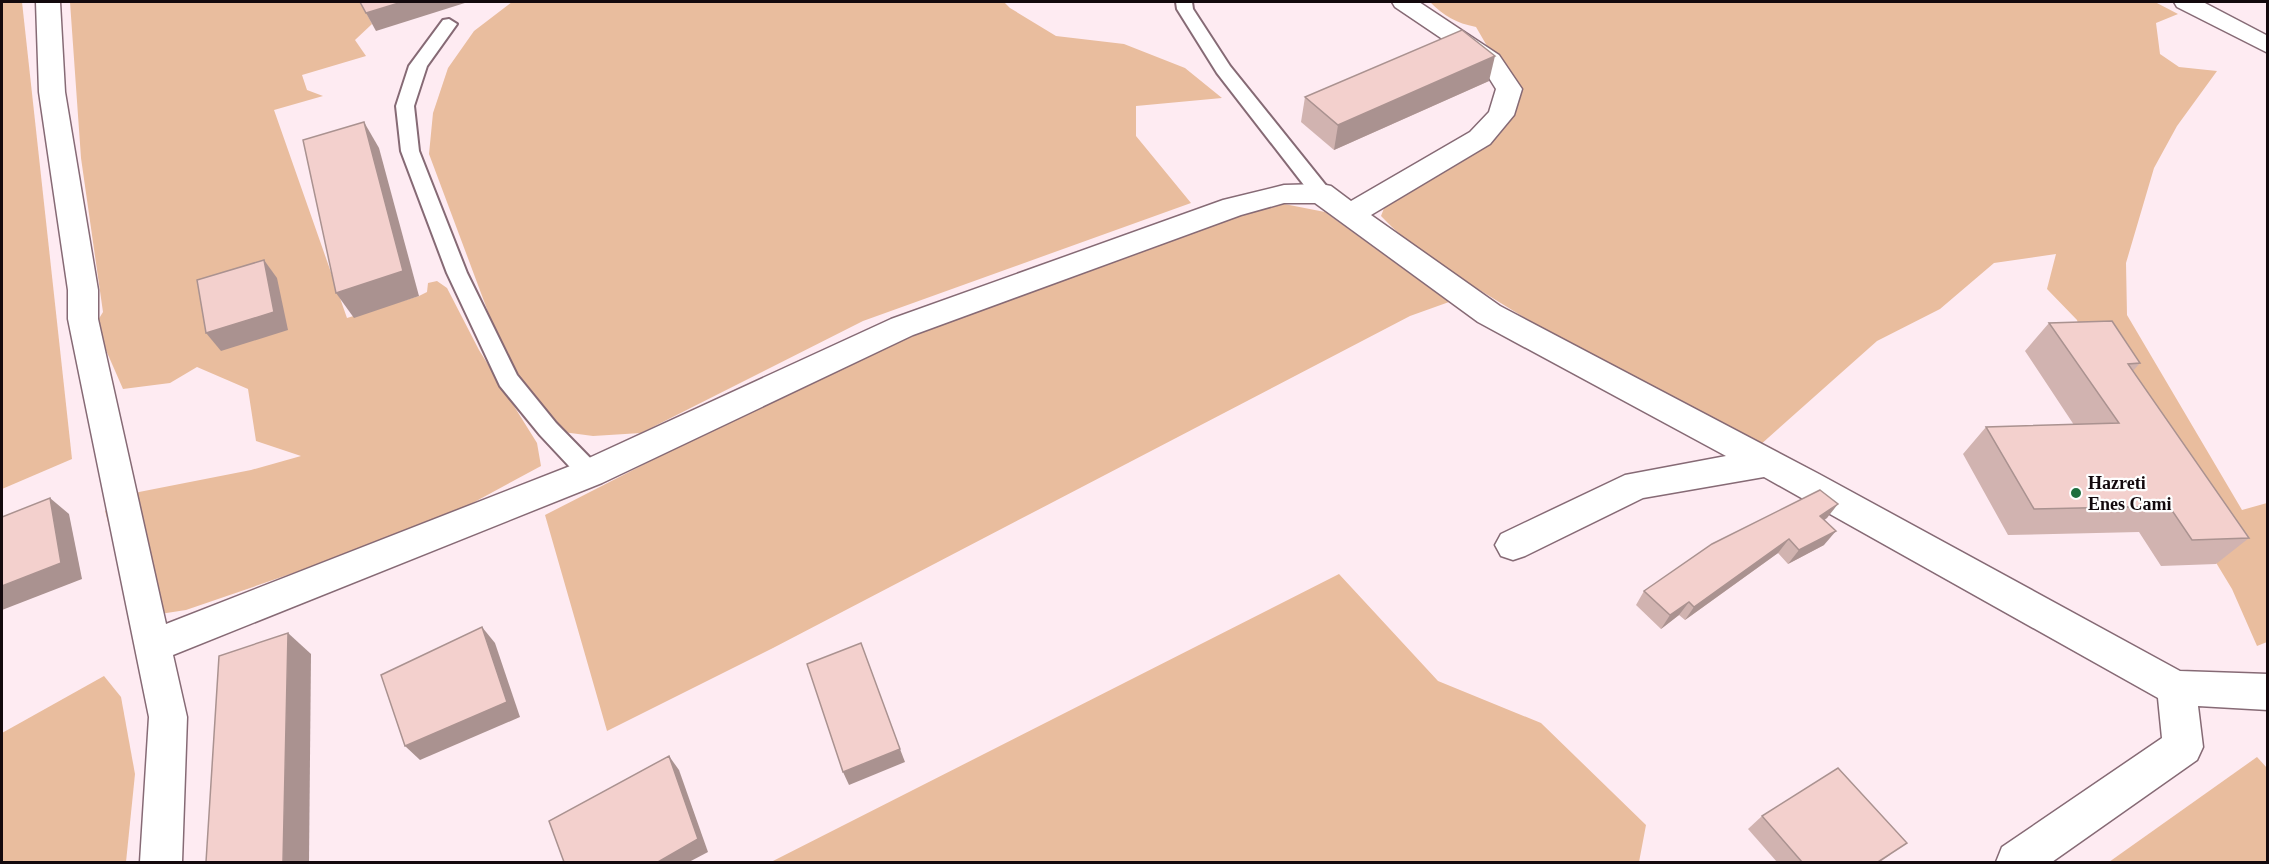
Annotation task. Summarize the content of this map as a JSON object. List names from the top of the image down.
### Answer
{
  "places": ["Hazreti Enes Cami"]
}
